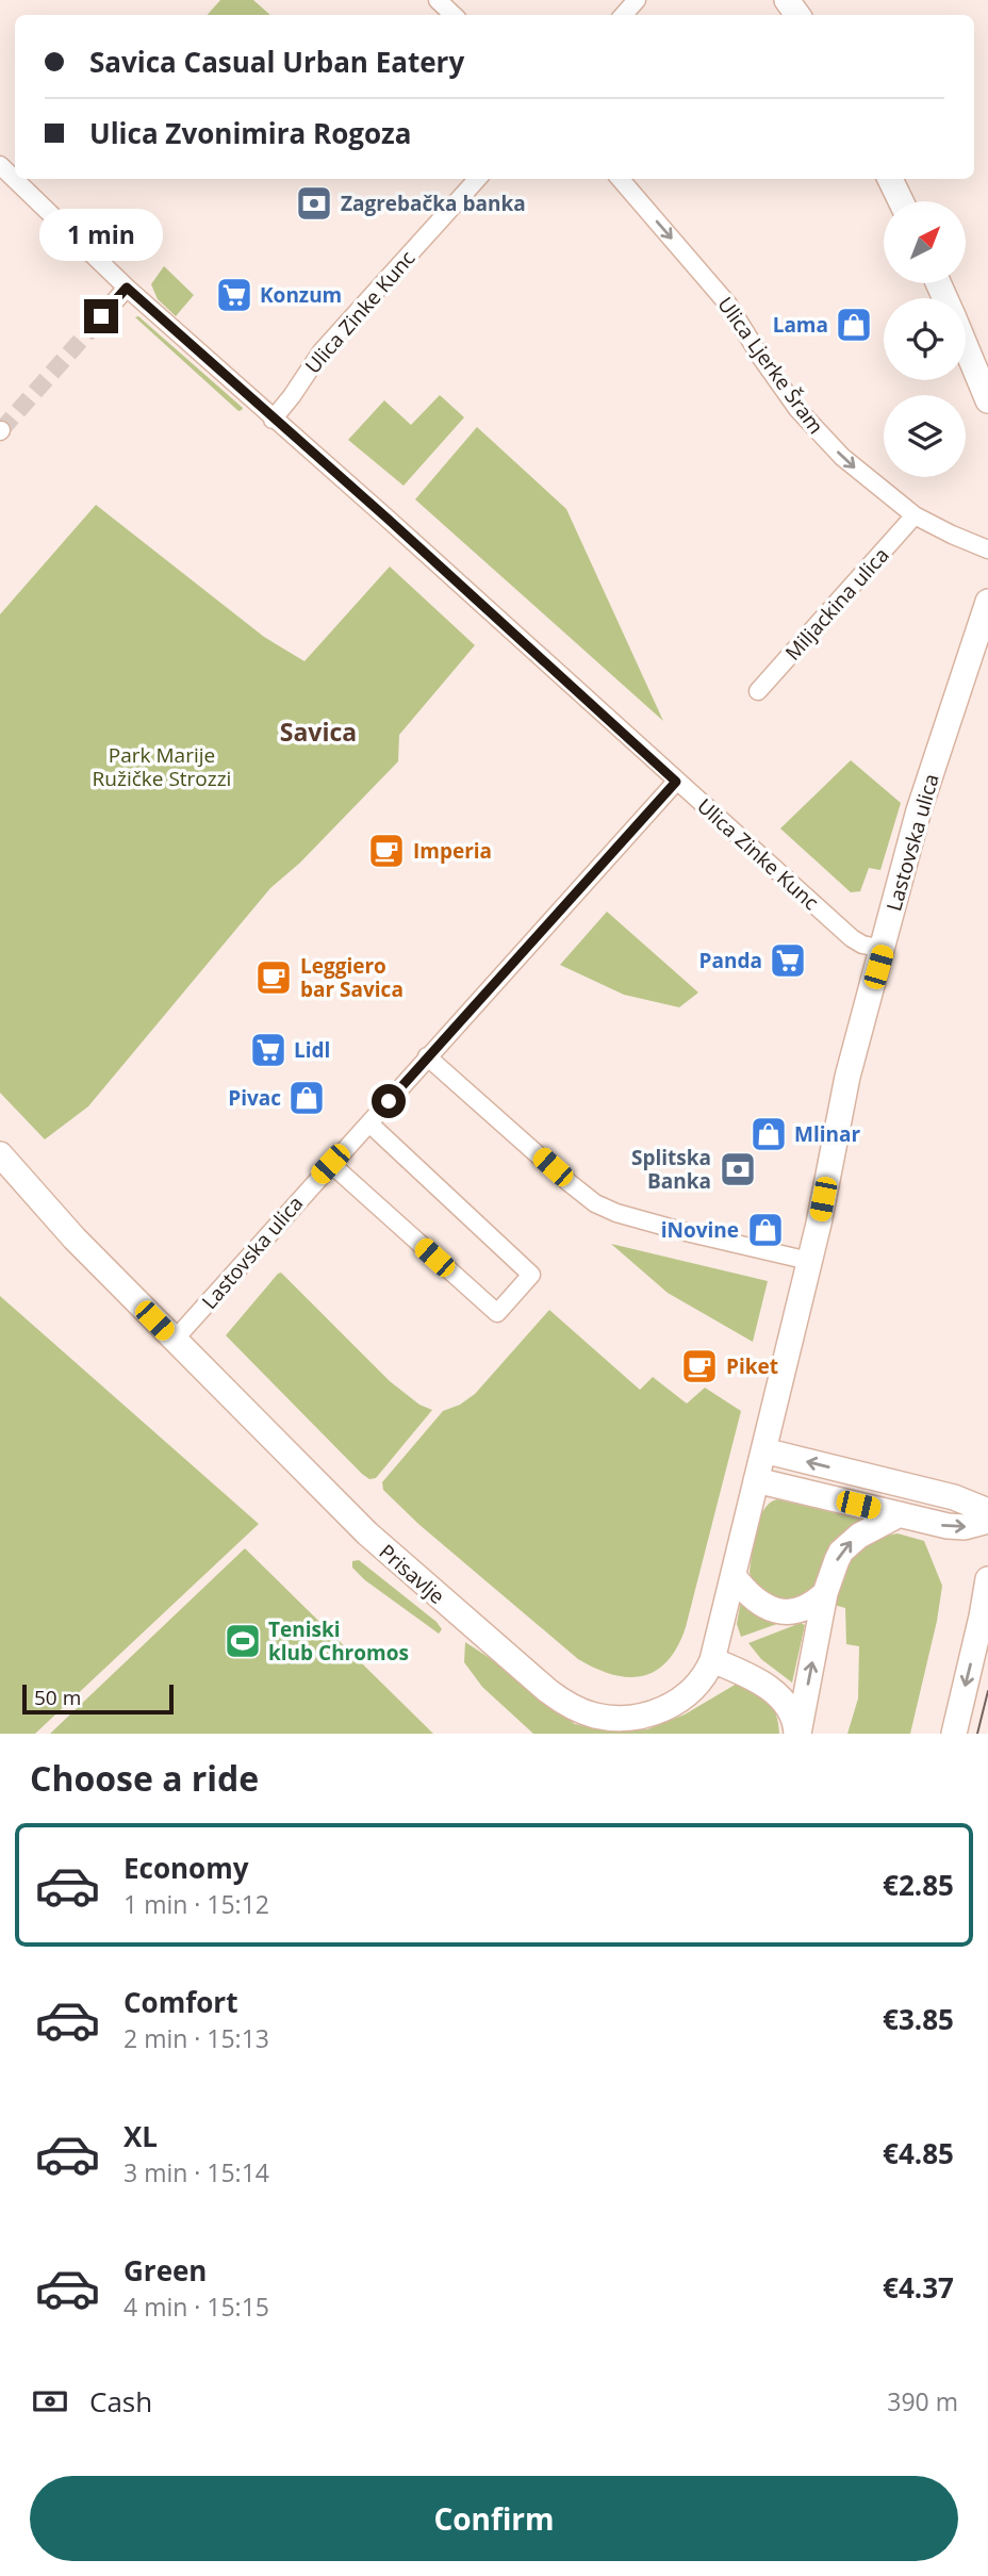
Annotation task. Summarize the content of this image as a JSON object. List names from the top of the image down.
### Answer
{
  "streets": {
    "street": [
      "Ulica Zinke Kunc",
      "Ulica Ljerke Šram",
      "Miljackina ulica",
      "Lastovska ulica",
      "Prisavlje"
    ]
  },
  "crossings": [
    ["Ulica Zinke Kunc", "Lastovska ulica"],
    ["Ulica Ljerke Šram", "Miljackina ulica"],
    ["Lastovska ulica", "Prisavlje"]
  ],
  "one_way": ["Ulica Ljerke Šram"],
  "districts": ["Savica"],
  "parks": ["Park Marije Ružičke Strozzi"],
  "places": {
    "bank": ["Zagrebačka banka", "Splitska Banka"],
    "supermarket": ["Konzum", "Panda", "Lidl"],
    "shop": [
      "Lama",
      "Pivac",
      "Mlinar",
      "iNovine"
    ],
    "cafe": ["Imperia", "Leggiero bar Savica", "Piket"],
    "sports": ["Teniski klub Chromos"]
  },
  "scale_bar": "50 m",
  "north": "top right",
  "page": {
    "banner": ["Savica Casual Urban Eatery", "Ulica Zvonimira Rogoza"],
    "bubble": "1 min",
    "scale": "50 m",
    "heading": "Choose a ride",
    "list": [
      {
        "name": "Economy",
        "note": "1 min · 15:12",
        "value": "€2.85"
      },
      {
        "name": "Comfort",
        "note": "2 min · 15:13",
        "value": "€3.85"
      },
      {
        "name": "XL",
        "note": "3 min · 15:14",
        "value": "€4.85"
      },
      {
        "name": "Green",
        "note": "4 min · 15:15",
        "value": "€4.37"
      }
    ],
    "pay": ["Cash", "390 m"],
    "buttons": "Confirm"
  }
}
